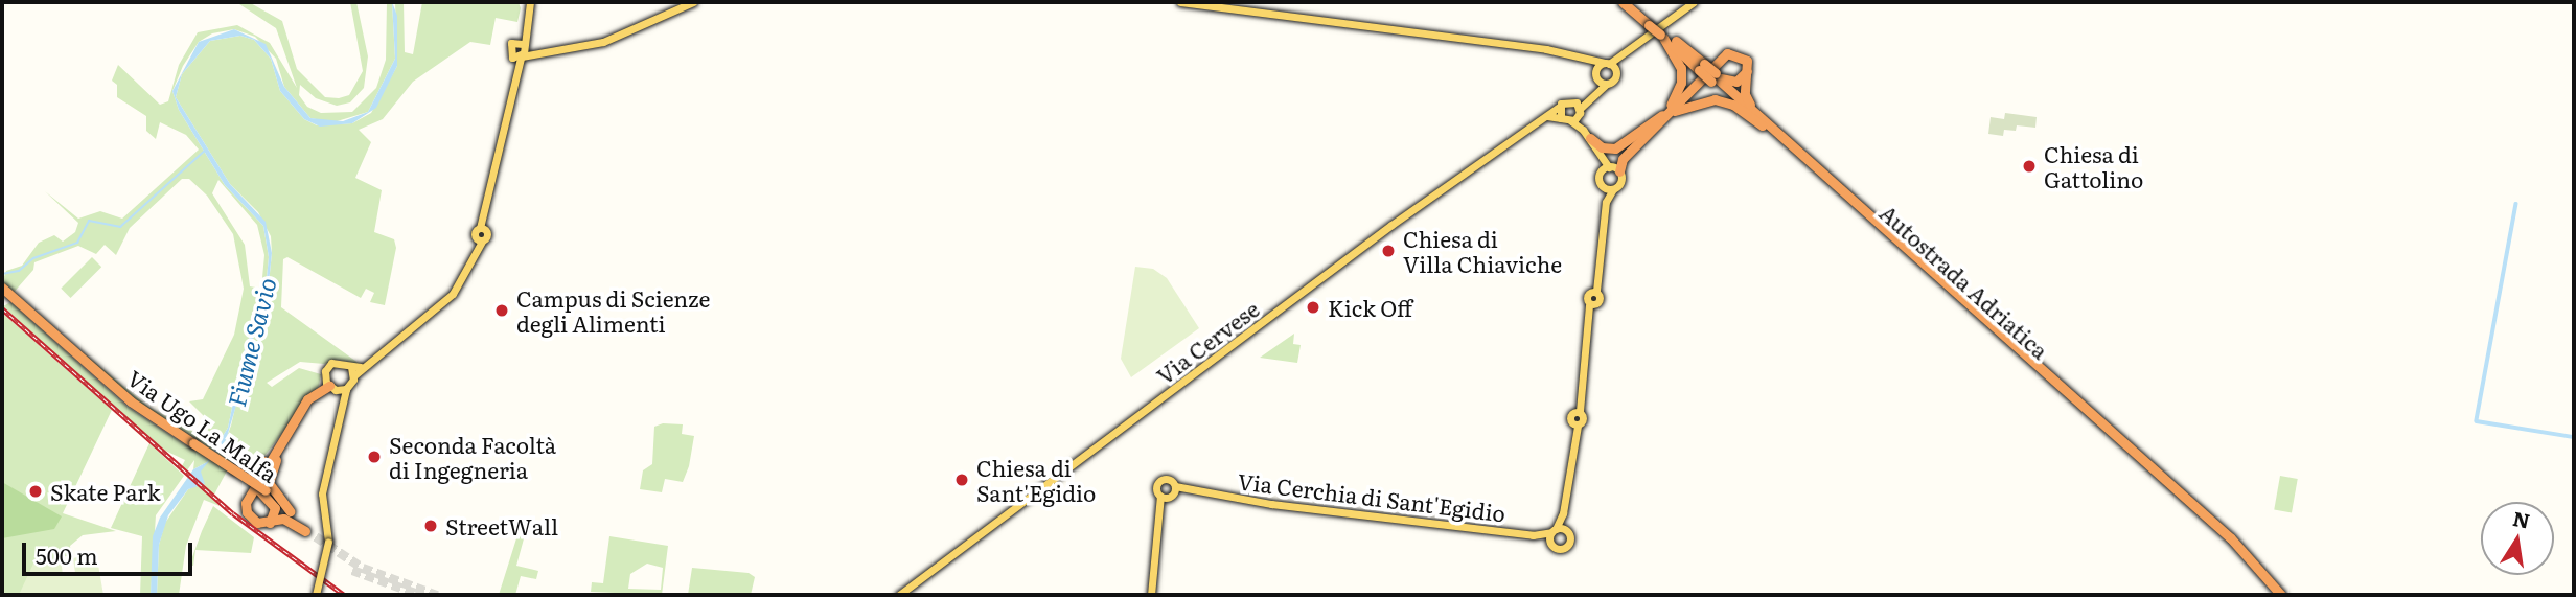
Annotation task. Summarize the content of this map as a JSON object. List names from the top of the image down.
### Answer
{
  "streets": {
    "highway": ["Autostrada Adriatica", "Via Ugo La Malfa"],
    "main road": ["Via Cervese", "Via Cerchia di Sant'Egidio"]
  },
  "water": ["Fiume Savio"],
  "places": [
    "Chiesa di Gattolino",
    "Chiesa di Villa Chiaviche",
    "Kick Off",
    "Campus di Scienze degli Alimenti",
    "Seconda Facoltà di Ingegneria",
    "Chiesa di Sant'Egidio",
    "Skate Park",
    "StreetWall"
  ],
  "scale_bar": "500 m",
  "north": "top"
}
